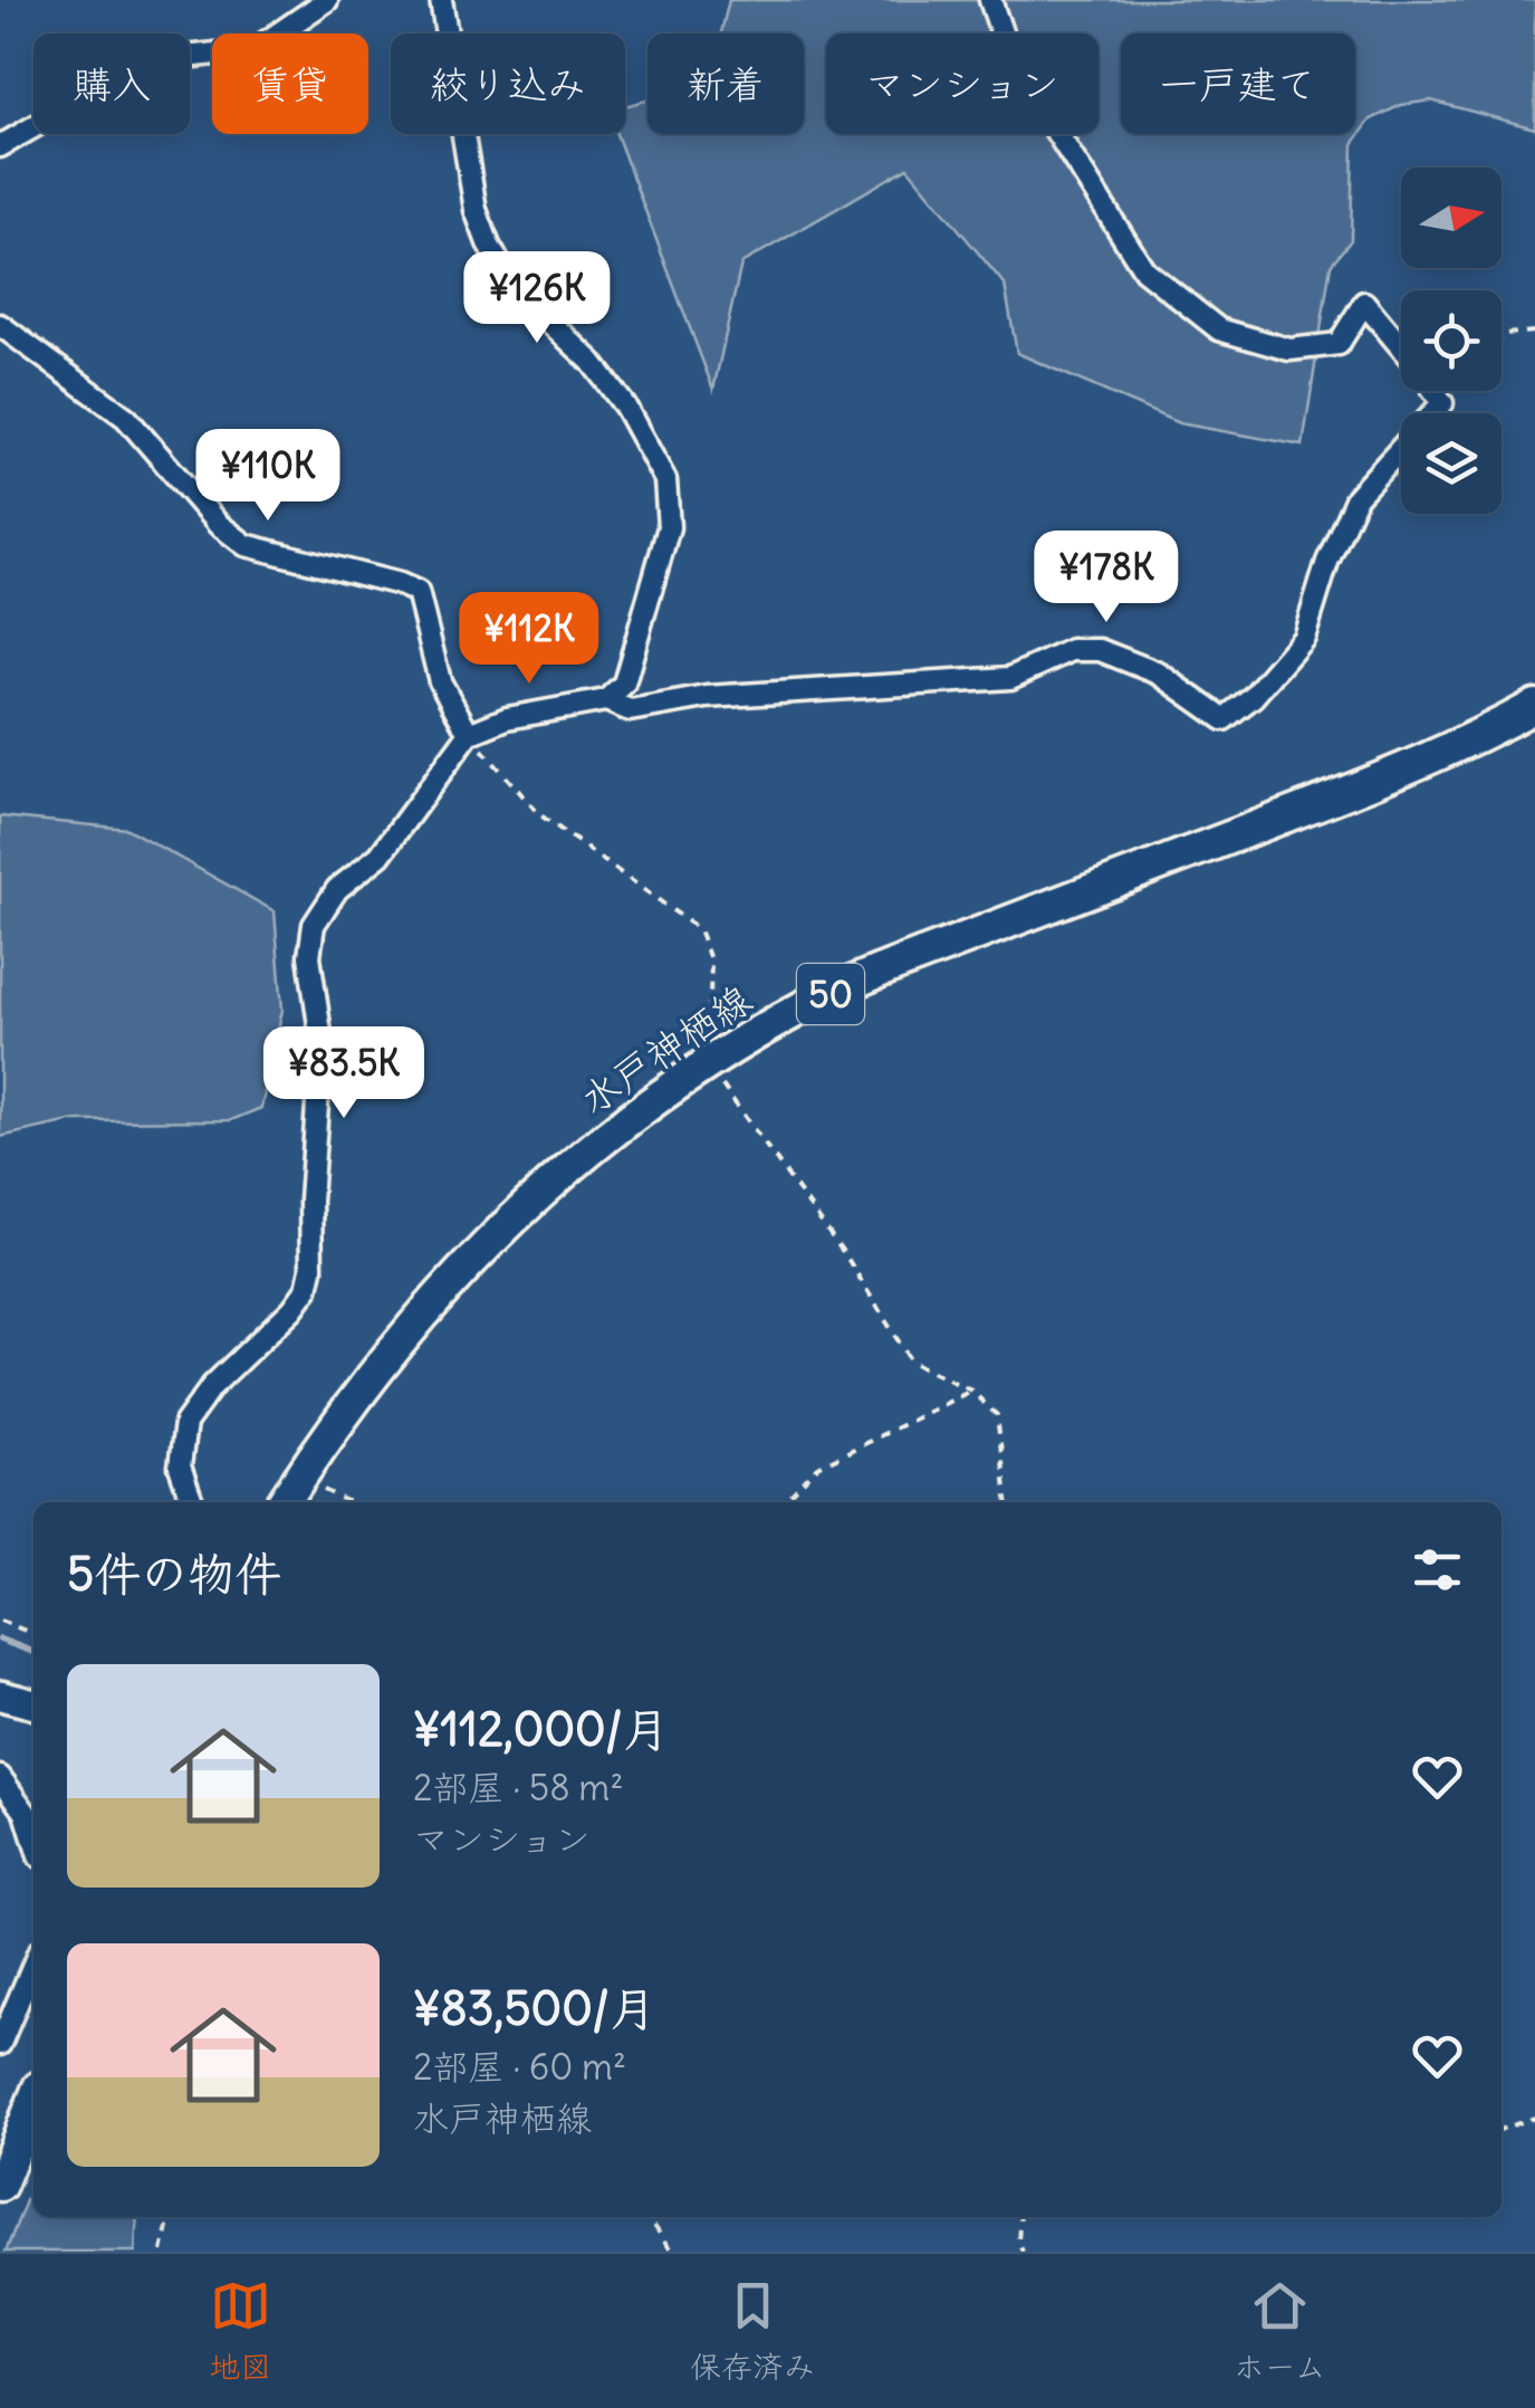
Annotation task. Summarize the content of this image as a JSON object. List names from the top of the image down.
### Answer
{
  "streets": {
    "main road": ["50", "水戸神栖線"]
  },
  "north": "right",
  "page": {
    "chip": [
      "購入",
      "賃貸",
      "絞り込み",
      "新着",
      "マンション",
      "一戸建て"
    ],
    "price": [
      "¥126K",
      "¥110K",
      "¥178K",
      "¥112K",
      "¥83.5K"
    ],
    "heading": "5件の物件",
    "list": [
      {
        "name": "¥112,000/月",
        "note": "2部屋 · 58 m² · マンション"
      },
      {
        "name": "¥83,500/月",
        "note": "2部屋 · 60 m² · 水戸神栖線"
      }
    ],
    "tabs": ["地図", "保存済み", "ホーム"]
  }
}
